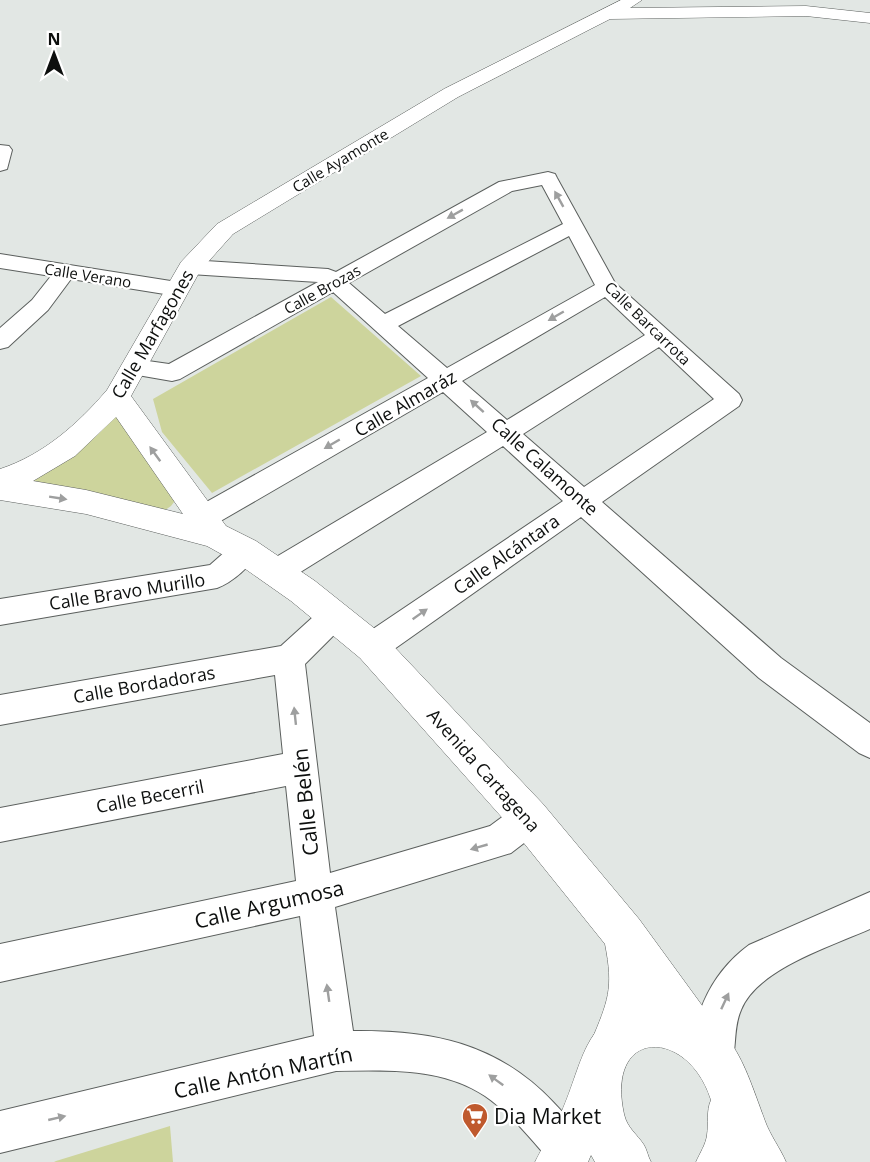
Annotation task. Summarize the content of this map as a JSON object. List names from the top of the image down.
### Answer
{
  "streets": {
    "main road": ["Calle Ayamonte", "Calle Marfagones", "Avenida Cartagena"],
    "street": [
      "Calle Verano",
      "Calle Brozas",
      "Calle Barcarrota",
      "Calle Almaráz",
      "Calle Calamonte",
      "Calle Alcántara",
      "Calle Bravo Murillo",
      "Calle Bordadoras",
      "Calle Becerril",
      "Calle Belén",
      "Calle Argumosa",
      "Calle Antón Martín"
    ]
  },
  "crossings": [
    ["Calle Ayamonte", "Calle Marfagones"],
    ["Calle Verano", "Calle Marfagones"],
    ["Calle Brozas", "Calle Barcarrota"],
    ["Calle Brozas", "Calle Marfagones"],
    ["Calle Brozas", "Calle Calamonte"],
    ["Calle Barcarrota", "Calle Almaráz"],
    ["Calle Barcarrota", "Calle Alcántara"],
    ["Calle Marfagones", "Calle Calamonte"],
    ["Calle Marfagones", "Avenida Cartagena"],
    ["Calle Almaráz", "Calle Calamonte"],
    ["Calle Almaráz", "Calle Bravo Murillo"],
    ["Calle Almaráz", "Avenida Cartagena"],
    ["Calle Calamonte", "Calle Alcántara"],
    ["Calle Alcántara", "Avenida Cartagena"],
    ["Calle Bravo Murillo", "Avenida Cartagena"],
    ["Calle Bordadoras", "Calle Belén"],
    ["Avenida Cartagena", "Calle Argumosa"],
    ["Calle Becerril", "Calle Belén"],
    ["Calle Belén", "Calle Argumosa"],
    ["Calle Belén", "Calle Antón Martín"]
  ],
  "one_way": ["Calle Belén", "Calle Argumosa"],
  "places": {
    "supermarket": ["Dia Market"]
  },
  "north": "top"
}
